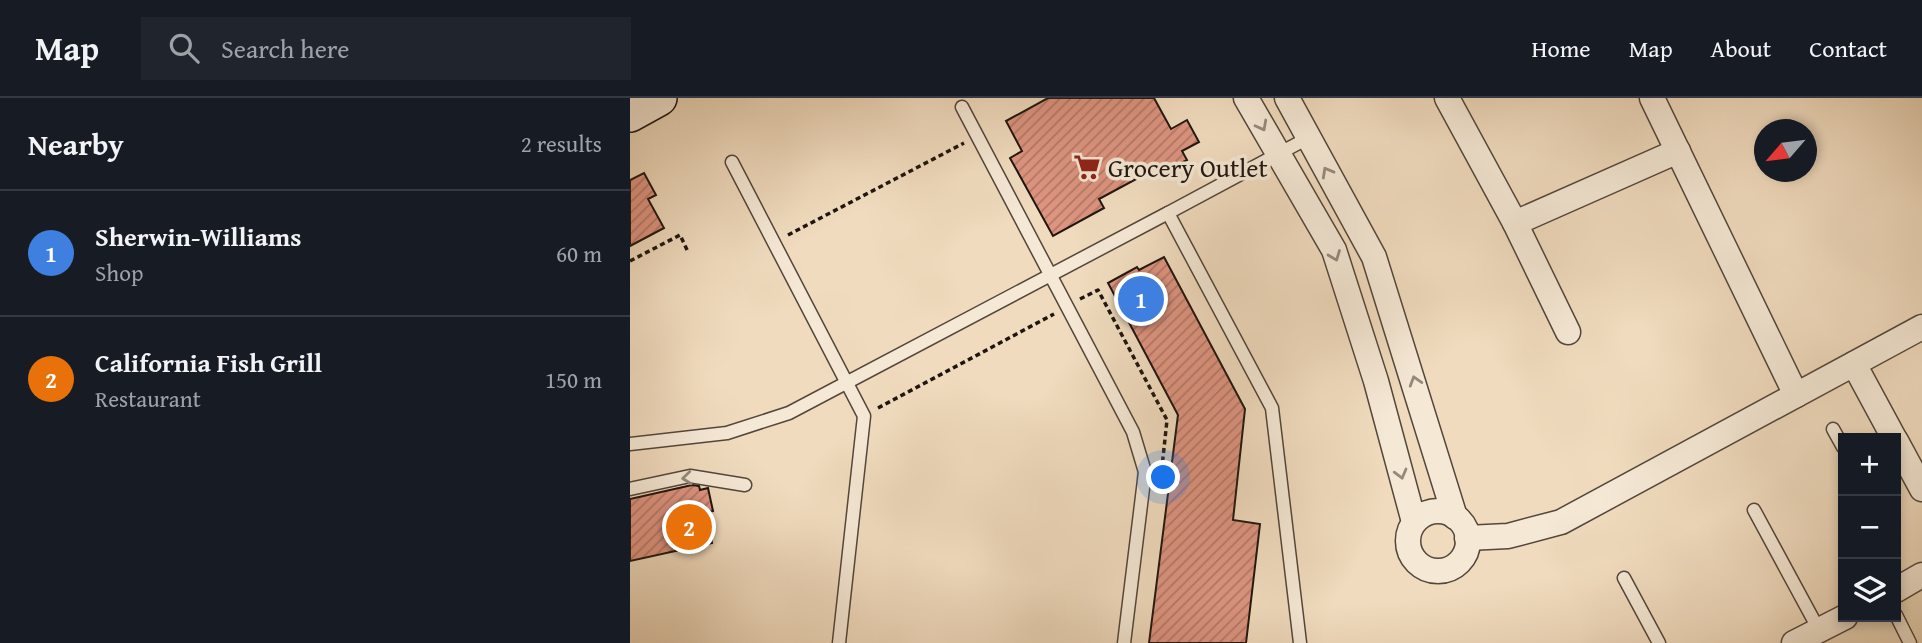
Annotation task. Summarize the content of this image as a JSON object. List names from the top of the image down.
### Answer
{
  "places": {
    "supermarket": ["Grocery Outlet"]
  },
  "north": "bottom left",
  "page": {
    "header": "Map",
    "search": "Search here",
    "nav": [
      "Home",
      "Map",
      "About",
      "Contact"
    ],
    "heading": ["Nearby", "2 results"],
    "list": [
      {
        "mark": "1",
        "name": "Sherwin-Williams",
        "note": "Shop",
        "value": "60 m"
      },
      {
        "mark": "2",
        "name": "California Fish Grill",
        "note": "Restaurant",
        "value": "150 m"
      }
    ],
    "pins": ["1", "2"],
    "map_buttons": ["+", "−"]
  }
}
